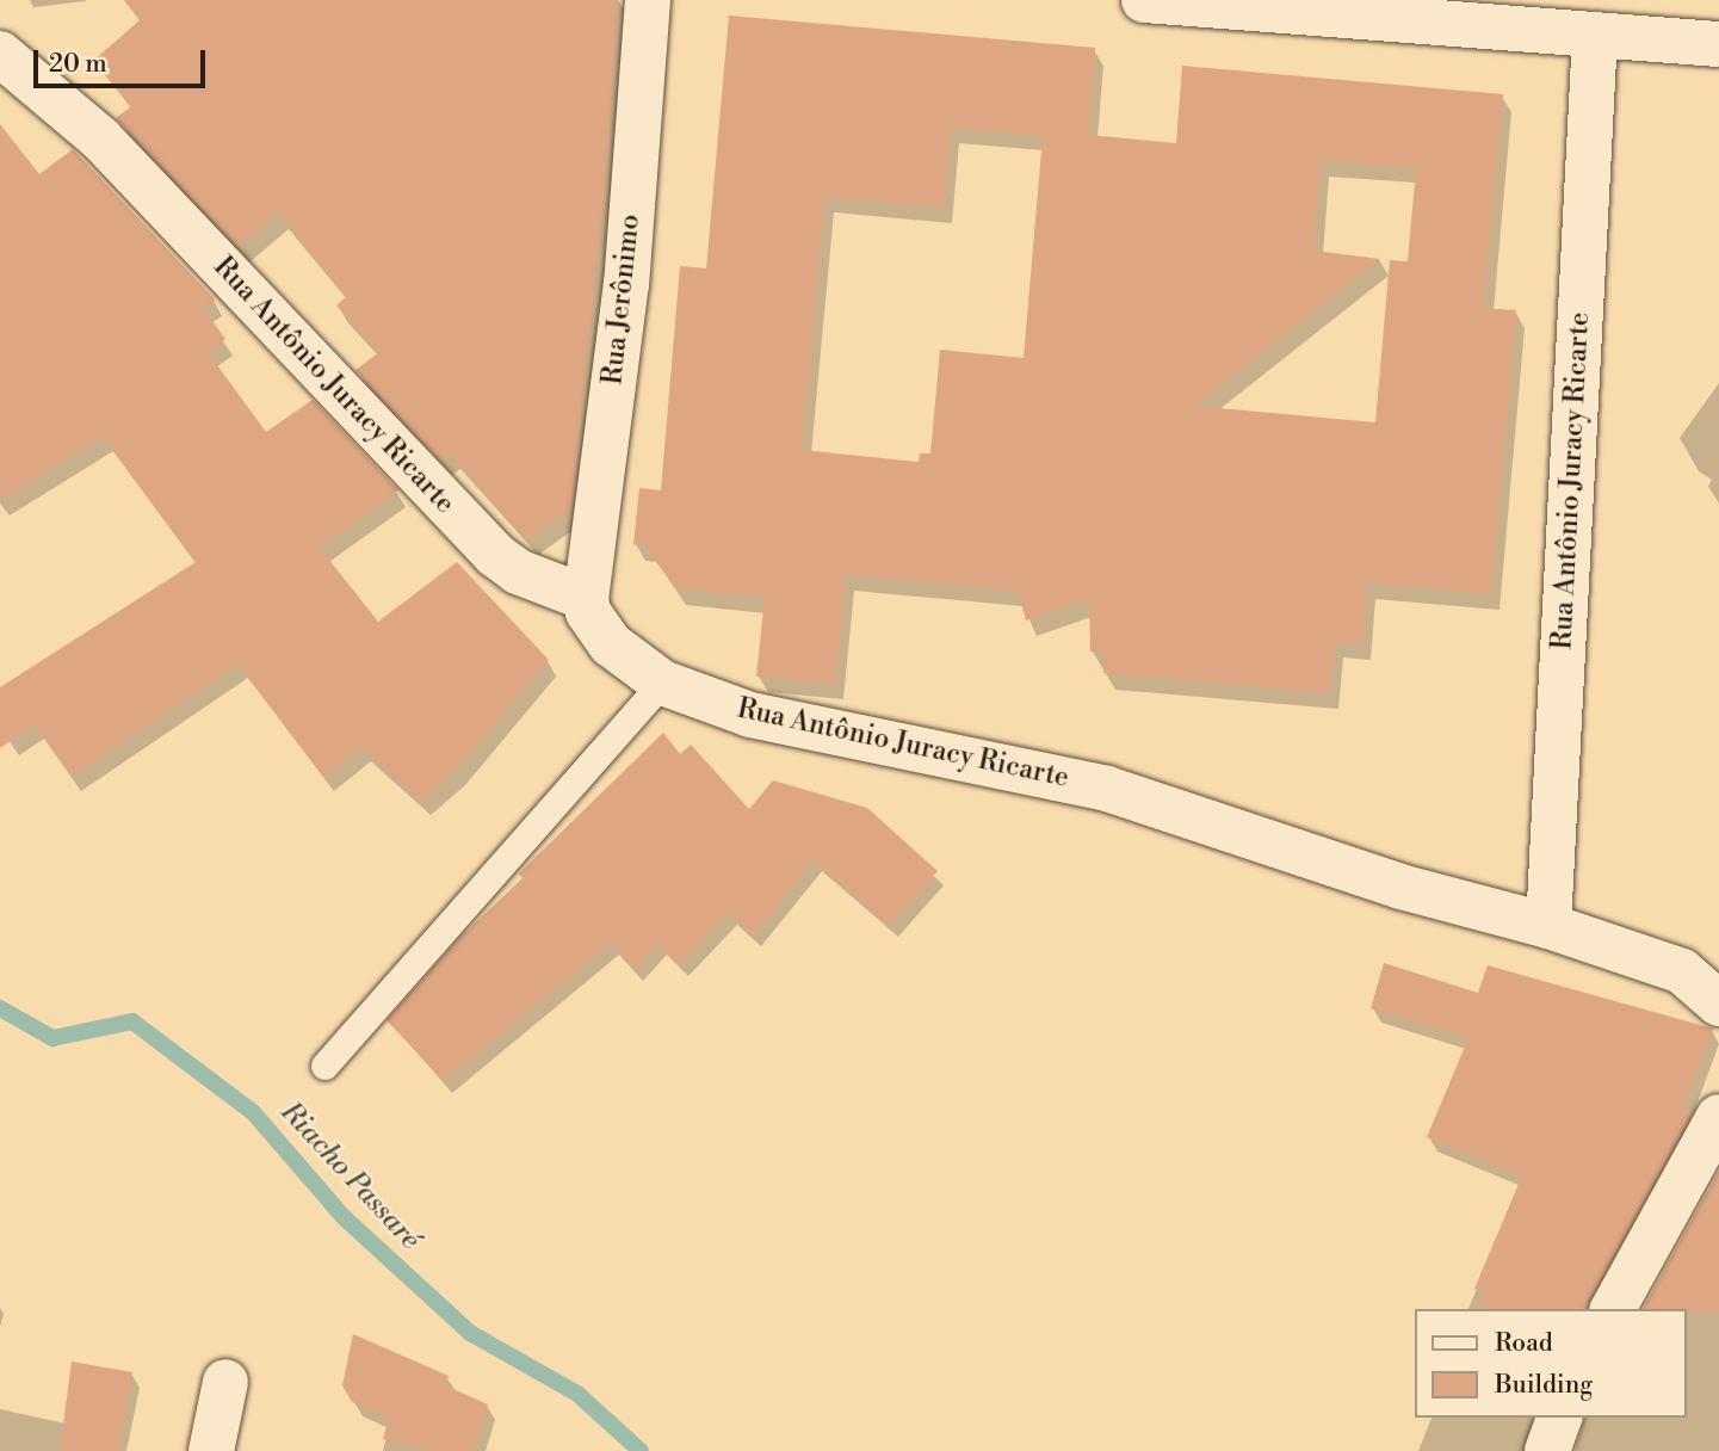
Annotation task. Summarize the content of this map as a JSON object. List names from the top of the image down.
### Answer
{
  "streets": {
    "street": ["Rua Jerônimo", "Rua Antônio Juracy Ricarte"]
  },
  "crossings": [
    ["Rua Jerônimo", "Rua Antônio Juracy Ricarte"]
  ],
  "water": ["Riacho Passaré"],
  "legend": ["Road", "Building"],
  "scale_bar": "20 m"
}
